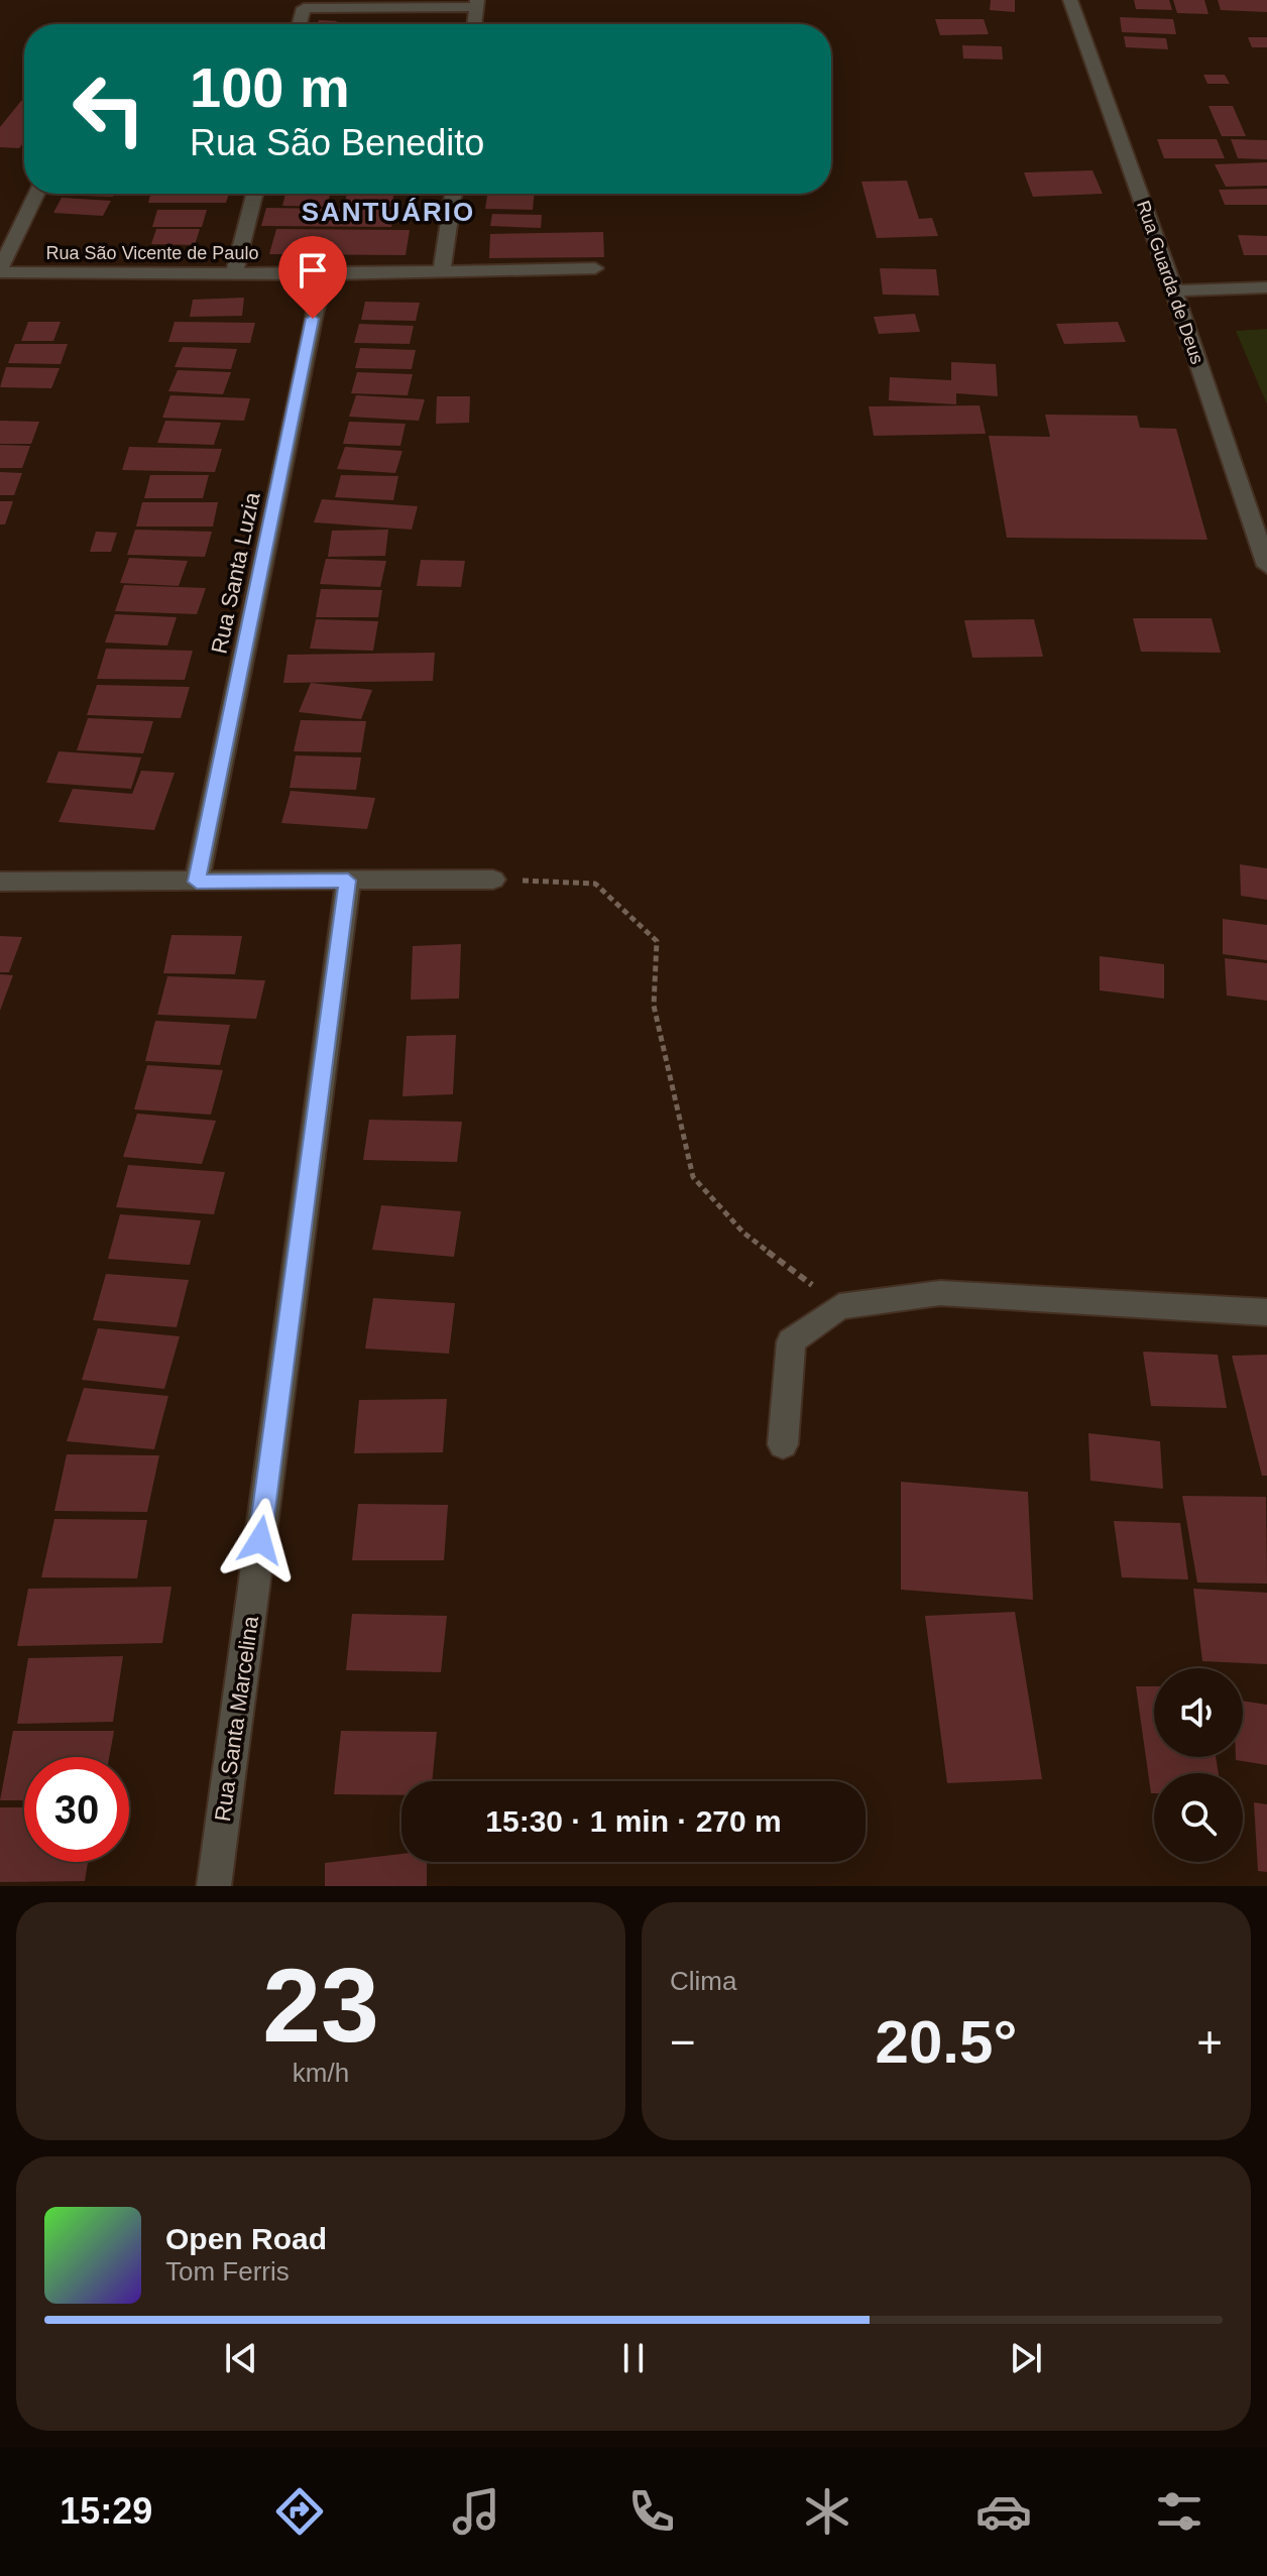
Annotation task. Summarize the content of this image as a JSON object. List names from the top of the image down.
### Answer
{
  "streets": {
    "street": [
      "Rua São Vicente de Paulo",
      "Rua Guarda de Deus",
      "Rua Santa Luzia",
      "Rua Santa Marcelina"
    ]
  },
  "crossings": [
    ["Rua São Vicente de Paulo", "Rua Santa Luzia"]
  ],
  "districts": ["SANTUÁRIO"],
  "page": {
    "turn": ["100 m", "Rua São Benedito"],
    "limit": "30",
    "trip": "15:30 · 1 min · 270 m",
    "tile": [
      ["23", "km/h"],
      "Clima"
    ],
    "heat": ["−", "20.5°", "+"],
    "song": ["Open Road", "Tom Ferris"],
    "tabs": "15:29"
  }
}
